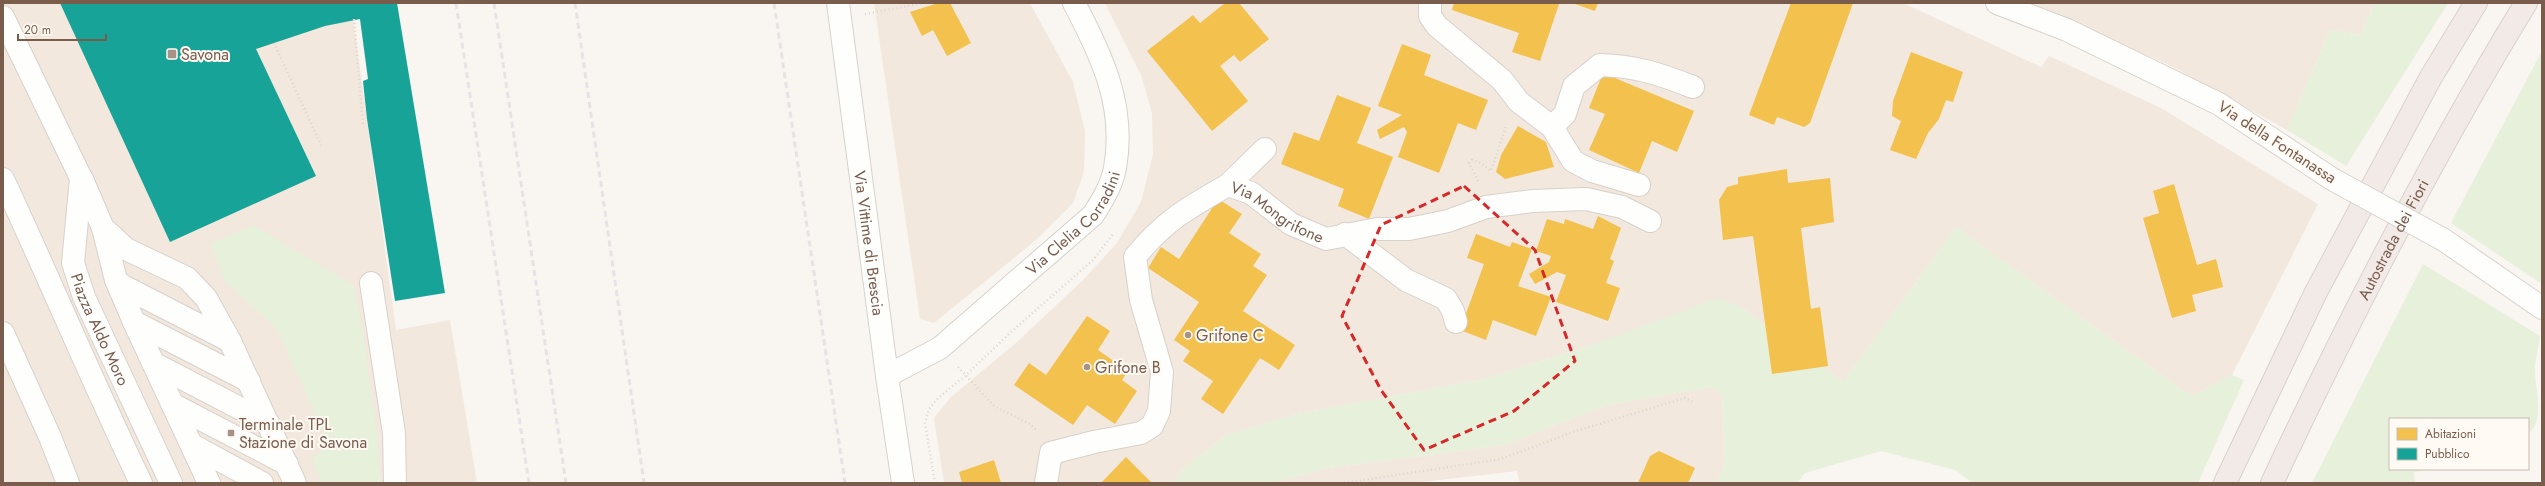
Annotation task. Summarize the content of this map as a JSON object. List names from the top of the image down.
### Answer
{
  "streets": {
    "highway": ["Autostrada dei Fiori"],
    "street": [
      "Via della Fontanassa",
      "Via Mongrifone",
      "Via Clelia Corradini",
      "Via Vittime di Brescia",
      "Piazza Aldo Moro"
    ]
  },
  "crossings": [
    ["Via Clelia Corradini", "Via Vittime di Brescia"]
  ],
  "places": {
    "transit": ["Savona", "Terminale TPL Stazione di Savona"],
    "other": ["Grifone C", "Grifone B"]
  },
  "legend": ["Abitazioni", "Pubblico"],
  "scale_bar": "20 m"
}
